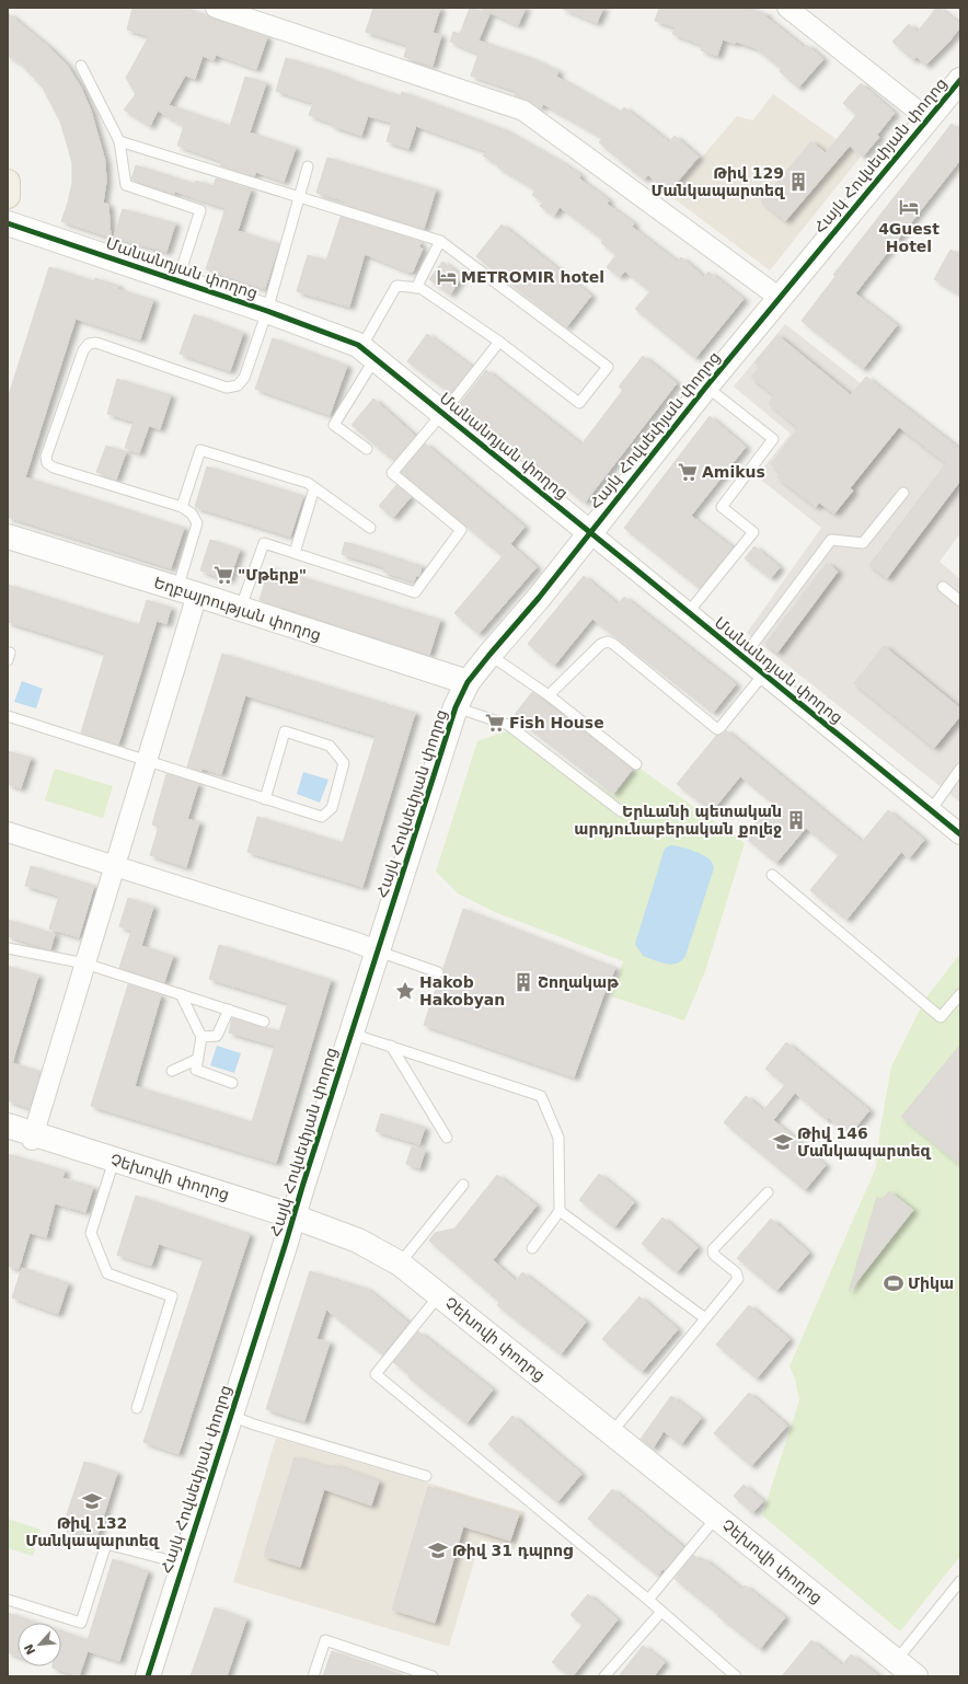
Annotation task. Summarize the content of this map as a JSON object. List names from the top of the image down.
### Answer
{
  "streets": {
    "street": [
      "Հայկ Հովսեփյան փողոց",
      "Մանանդյան փողոց",
      "Եղբայրության փողոց",
      "Չեխովի փողոց"
    ]
  },
  "crossings": [
    ["Հայկ Հովսեփյան փողոց", "Մանանդյան փողոց"],
    ["Հայկ Հովսեփյան փողոց", "Եղբայրության փողոց"],
    ["Հայկ Հովսեփյան փողոց", "Չեխովի փողոց"]
  ],
  "places": {
    "building": ["Թիվ 129 Մանկապարտեզ", "Երևանի պետական արդյունաբերական քոլեջ", "Շողակաթ"],
    "hotel": ["4Guest Hotel", "METROMIR hotel"],
    "supermarket": ["Amikus", "\"Մթերք\"", "Fish House"],
    "place": ["Hakob Hakobyan"],
    "school or university": ["Թիվ 146 Մանկապարտեզ", "Թիվ 132 Մանկապարտեզ", "Թիվ 31 դպրոց"],
    "sports": ["Միկա"]
  },
  "north": "bottom left"
}
